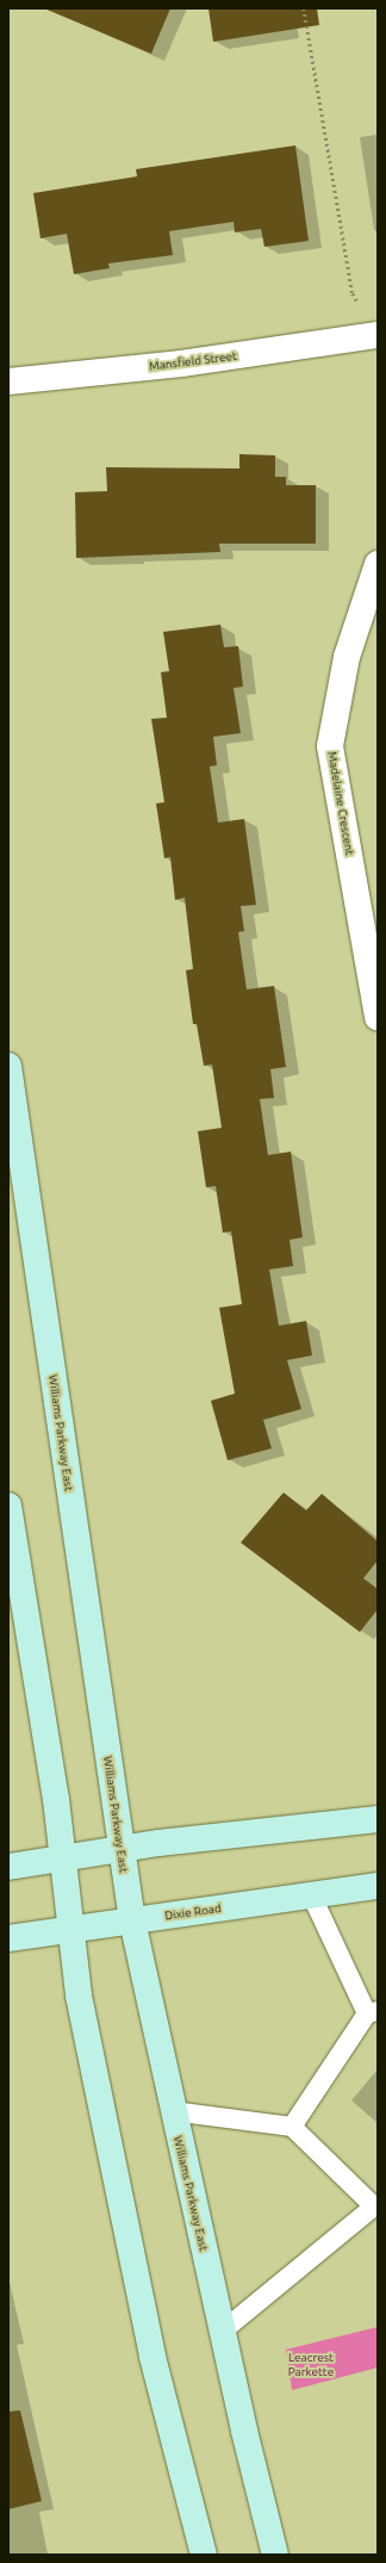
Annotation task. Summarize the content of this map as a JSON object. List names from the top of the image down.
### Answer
{
  "streets": {
    "main road": ["Williams Parkway East", "Dixie Road"],
    "street": ["Mansfield Street", "Madelaine Crescent"]
  },
  "crossings": [
    ["Williams Parkway East", "Dixie Road"]
  ],
  "parks": ["Leacrest Parkette"]
}
